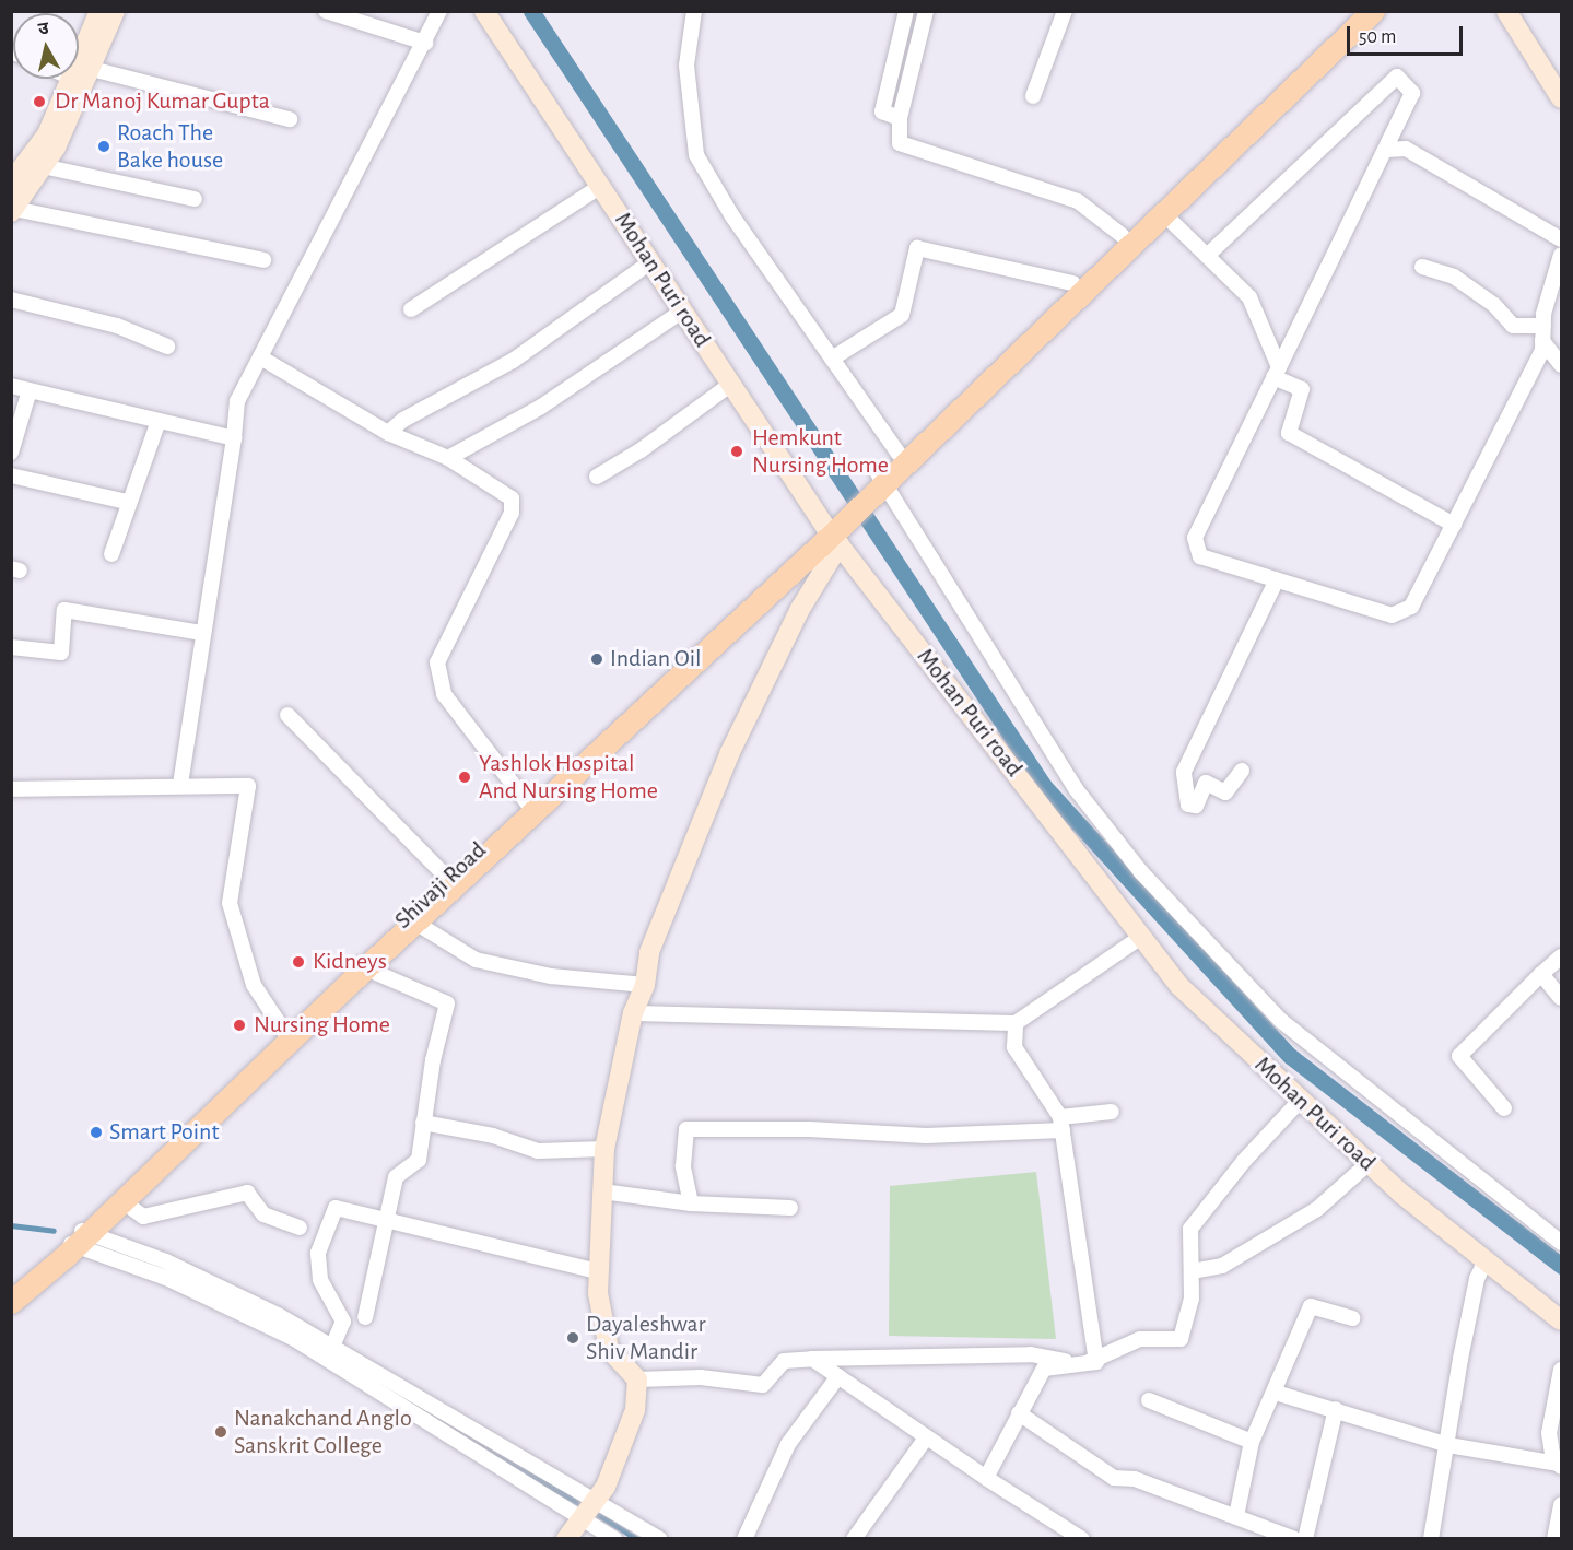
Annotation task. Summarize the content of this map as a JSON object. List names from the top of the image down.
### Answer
{
  "streets": {
    "main road": ["Shivaji Road"],
    "street": ["Mohan Puri road"]
  },
  "crossings": [
    ["Mohan Puri road", "Shivaji Road"]
  ],
  "places": [
    "Dr Manoj Kumar Gupta",
    "Roach The Bake house",
    "Hemkunt Nursing Home",
    "Indian Oil",
    "Yashlok Hospital And Nursing Home",
    "Kidneys",
    "Nursing Home",
    "Smart Point",
    "Dayaleshwar Shiv Mandir",
    "Nanakchand Anglo Sanskrit College"
  ],
  "scale_bar": "50 m",
  "north": "top"
}
